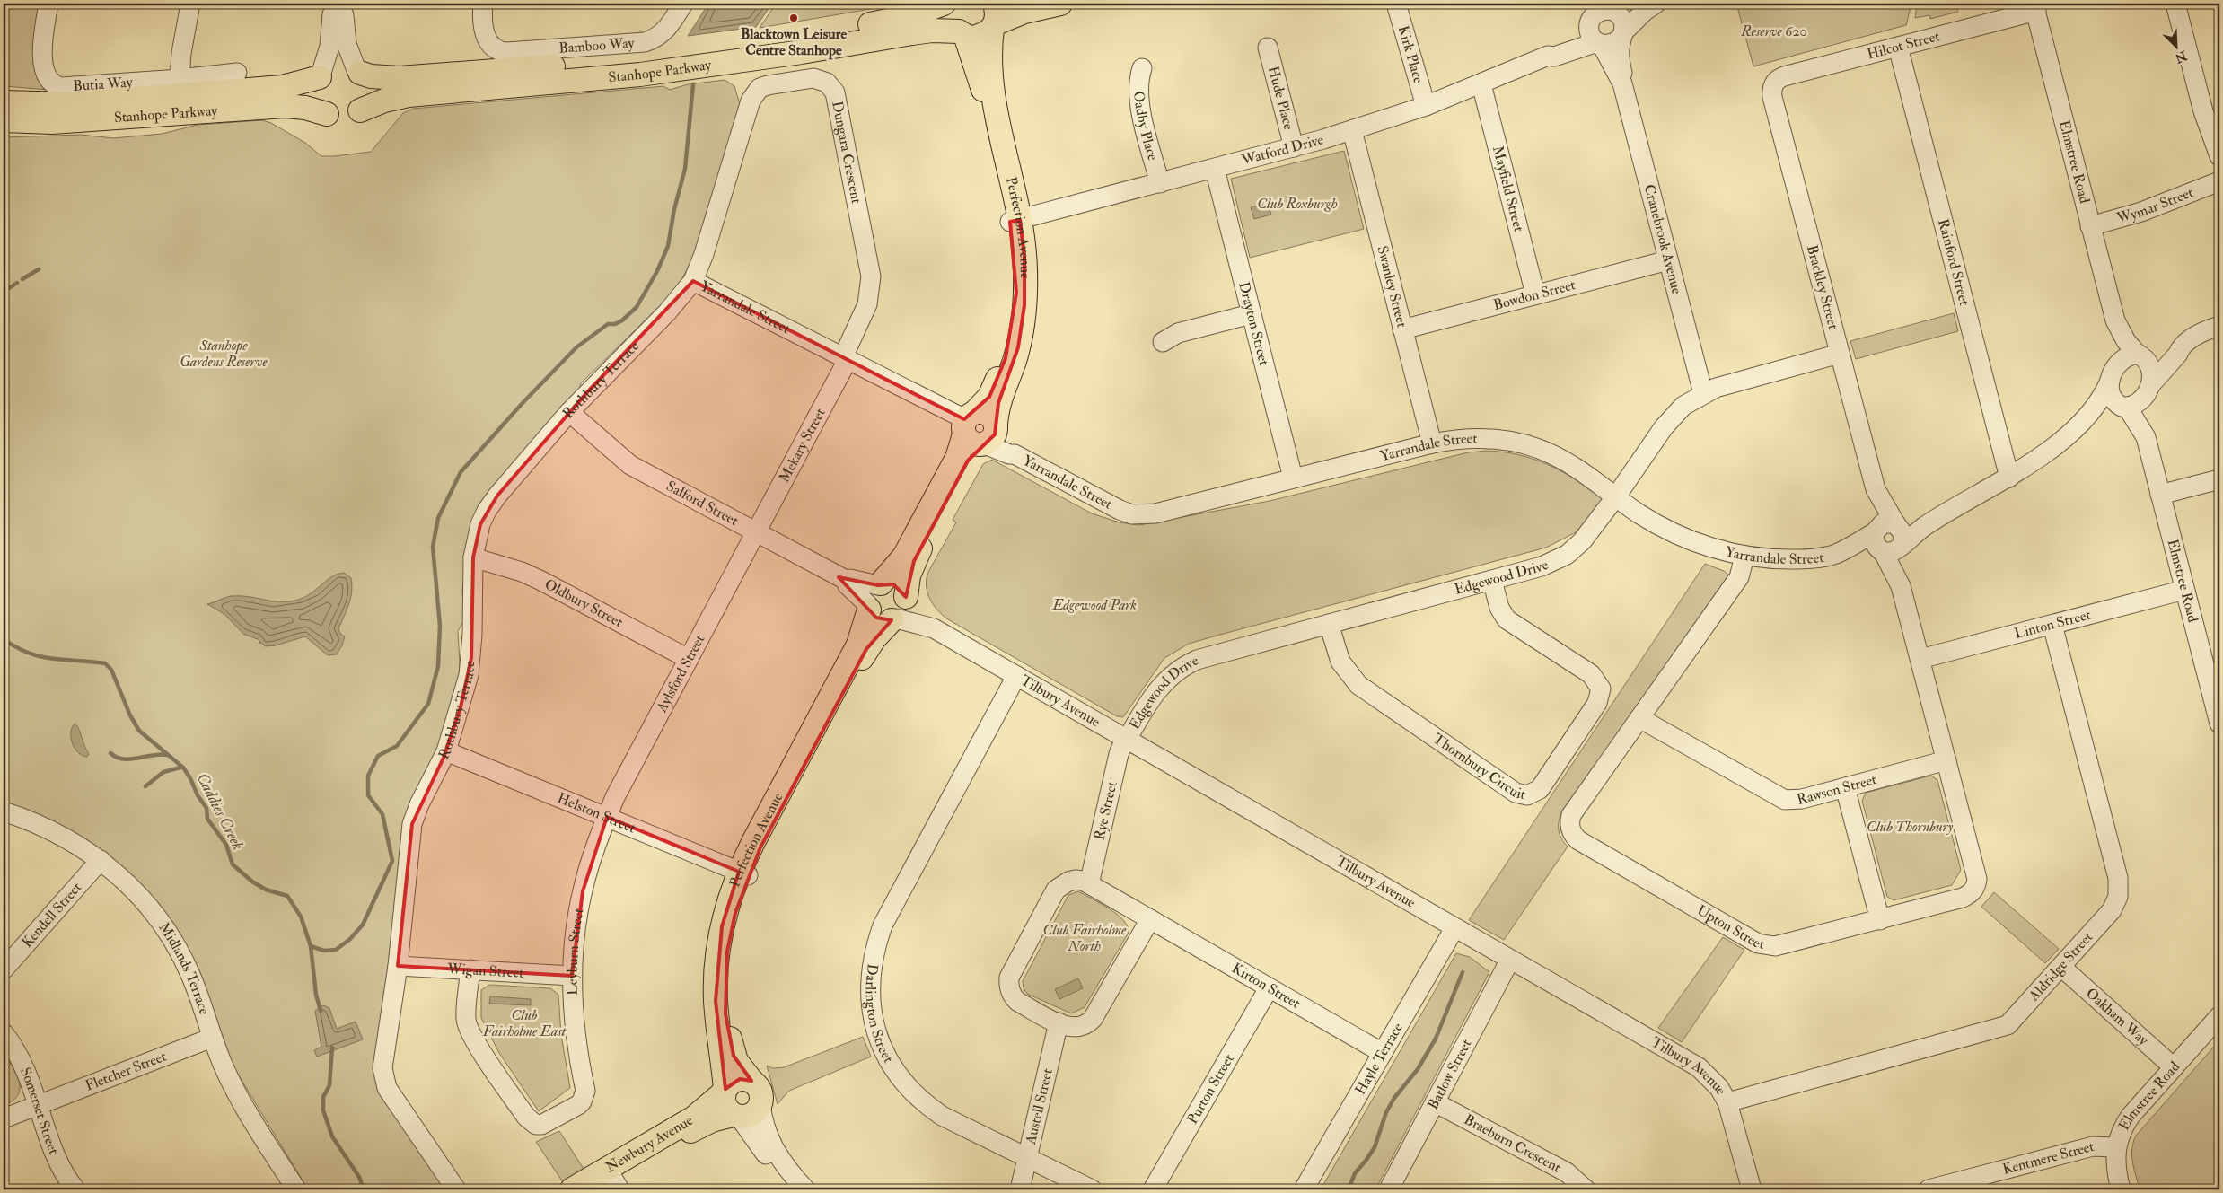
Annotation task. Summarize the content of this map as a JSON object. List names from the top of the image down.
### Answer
{
  "streets": {
    "main road": ["Stanhope Parkway", "Perfection Avenue", "Newbury Avenue"],
    "street": [
      "Hilcot Street",
      "Bamboo Way",
      "Kirk Place",
      "Butia Way",
      "Hude Place",
      "Oadby Place",
      "Watford Drive",
      "Dungara Crescent",
      "Elmstree Road",
      "Mayfield Street",
      "Wymar Street",
      "Cranebrook Avenue",
      "Rainford Street",
      "Swanley Street",
      "Brackley Street",
      "Bowdon Street",
      "Yarrandale Street",
      "Drayton Street",
      "Rothbury Terrace",
      "Mekary Street",
      "Salford Street",
      "Edgewood Drive",
      "Oldbury Street",
      "Linton Street",
      "Aylsford Street",
      "Tilbury Avenue",
      "Thornbury Circuit",
      "Rawson Street",
      "Rye Street",
      "Helston Street",
      "Kendell Street",
      "Upton Street",
      "Leyburn Street",
      "Aldridge Street",
      "Midlands Terrace",
      "Wigan Street",
      "Kirton Street",
      "Darlington Street",
      "Oakham Way",
      "Hayle Terrace",
      "Fletcher Street",
      "Batlow Street",
      "Purton Street",
      "Austell Street",
      "Somerset Street",
      "Braeburn Crescent",
      "Kentmere Street"
    ]
  },
  "crossings": [
    ["Hilcot Street", "Elmstree Road"],
    ["Hilcot Street", "Rainford Street"],
    ["Hilcot Street", "Brackley Street"],
    ["Kirk Place", "Watford Drive"],
    ["Stanhope Parkway", "Perfection Avenue"],
    ["Hude Place", "Watford Drive"],
    ["Oadby Place", "Watford Drive"],
    ["Watford Drive", "Mayfield Street"],
    ["Watford Drive", "Perfection Avenue"],
    ["Watford Drive", "Cranebrook Avenue"],
    ["Watford Drive", "Swanley Street"],
    ["Watford Drive", "Drayton Street"],
    ["Dungara Crescent", "Yarrandale Street"],
    ["Dungara Crescent", "Rothbury Terrace"],
    ["Dungara Crescent", "Mekary Street"],
    ["Elmstree Road", "Wymar Street"],
    ["Elmstree Road", "Yarrandale Street"],
    ["Elmstree Road", "Linton Street"],
    ["Elmstree Road", "Oakham Way"],
    ["Elmstree Road", "Kentmere Street"],
    ["Mayfield Street", "Bowdon Street"],
    ["Perfection Avenue", "Yarrandale Street"],
    ["Perfection Avenue", "Salford Street"],
    ["Perfection Avenue", "Tilbury Avenue"],
    ["Perfection Avenue", "Helston Street"],
    ["Perfection Avenue", "Newbury Avenue"],
    ["Cranebrook Avenue", "Bowdon Street"],
    ["Cranebrook Avenue", "Edgewood Drive"],
    ["Rainford Street", "Yarrandale Street"],
    ["Swanley Street", "Bowdon Street"],
    ["Swanley Street", "Yarrandale Street"],
    ["Brackley Street", "Yarrandale Street"],
    ["Brackley Street", "Edgewood Drive"],
    ["Brackley Street", "Upton Street"],
    ["Yarrandale Street", "Drayton Street"],
    ["Yarrandale Street", "Rothbury Terrace"],
    ["Yarrandale Street", "Mekary Street"],
    ["Yarrandale Street", "Edgewood Drive"],
    ["Yarrandale Street", "Upton Street"],
    ["Rothbury Terrace", "Salford Street"],
    ["Rothbury Terrace", "Oldbury Street"],
    ["Rothbury Terrace", "Helston Street"],
    ["Rothbury Terrace", "Wigan Street"],
    ["Mekary Street", "Salford Street"],
    ["Mekary Street", "Aylsford Street"],
    ["Salford Street", "Aylsford Street"],
    ["Edgewood Drive", "Tilbury Avenue"],
    ["Edgewood Drive", "Thornbury Circuit"],
    ["Edgewood Drive", "Rye Street"],
    ["Oldbury Street", "Aylsford Street"],
    ["Linton Street", "Upton Street"],
    ["Linton Street", "Aldridge Street"],
    ["Aylsford Street", "Helston Street"],
    ["Aylsford Street", "Leyburn Street"],
    ["Tilbury Avenue", "Rye Street"],
    ["Tilbury Avenue", "Aldridge Street"],
    ["Tilbury Avenue", "Darlington Street"],
    ["Tilbury Avenue", "Hayle Terrace"],
    ["Tilbury Avenue", "Batlow Street"],
    ["Rawson Street", "Upton Street"],
    ["Rye Street", "Kirton Street"],
    ["Helston Street", "Leyburn Street"],
    ["Kendell Street", "Midlands Terrace"],
    ["Leyburn Street", "Wigan Street"],
    ["Aldridge Street", "Oakham Way"],
    ["Midlands Terrace", "Fletcher Street"],
    ["Kirton Street", "Hayle Terrace"],
    ["Kirton Street", "Purton Street"],
    ["Darlington Street", "Austell Street"],
    ["Fletcher Street", "Somerset Street"],
    ["Batlow Street", "Braeburn Crescent"]
  ],
  "water": ["Caddies Creek"],
  "parks": [
    "Reserve 620",
    "Club Roxburgh",
    "Stanhope Gardens Reserve",
    "Edgewood Park",
    "Club Thornbury",
    "Club Fairholme North",
    "Club Fairholme East"
  ],
  "places": ["Blacktown Leisure Centre Stanhope"],
  "north": "bottom right"
}
